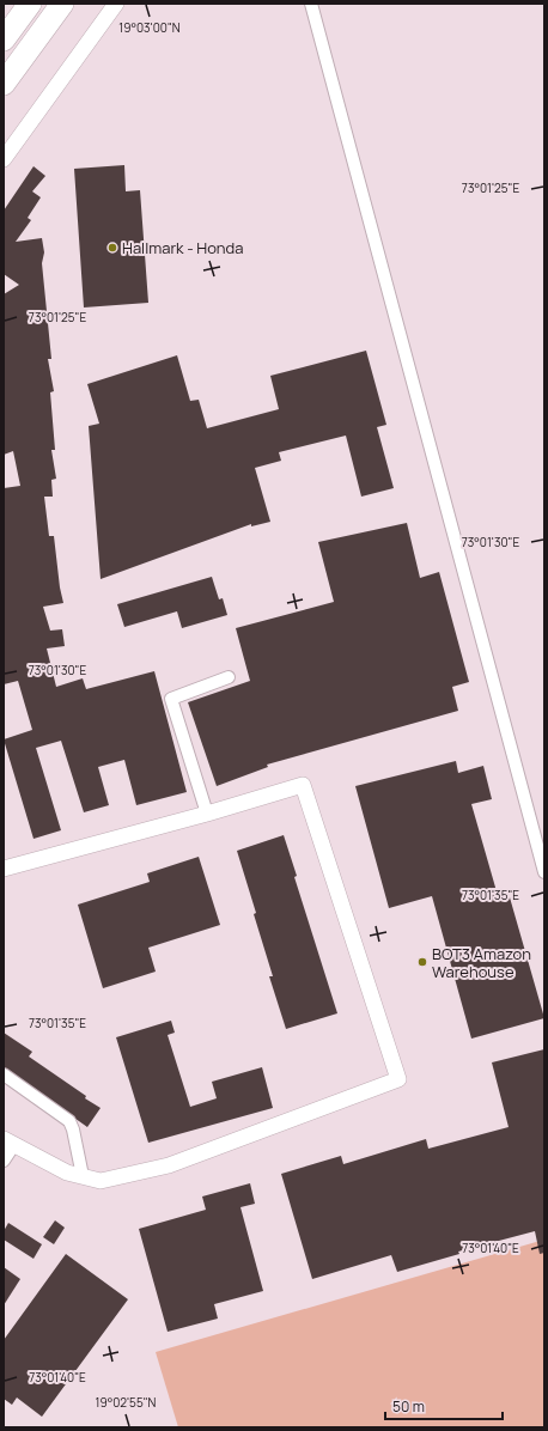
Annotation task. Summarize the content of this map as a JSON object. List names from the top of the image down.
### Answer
{
  "places": ["Hallmark - Honda", "BOT3 Amazon Warehouse"],
  "scale_bar": "50 m",
  "coordinates": [
    "19°03'00\"N",
    "73°01'25\"E",
    "73°01'30\"E",
    "73°01'35\"E",
    "73°01'40\"E",
    "19°02'55\"N"
  ]
}
